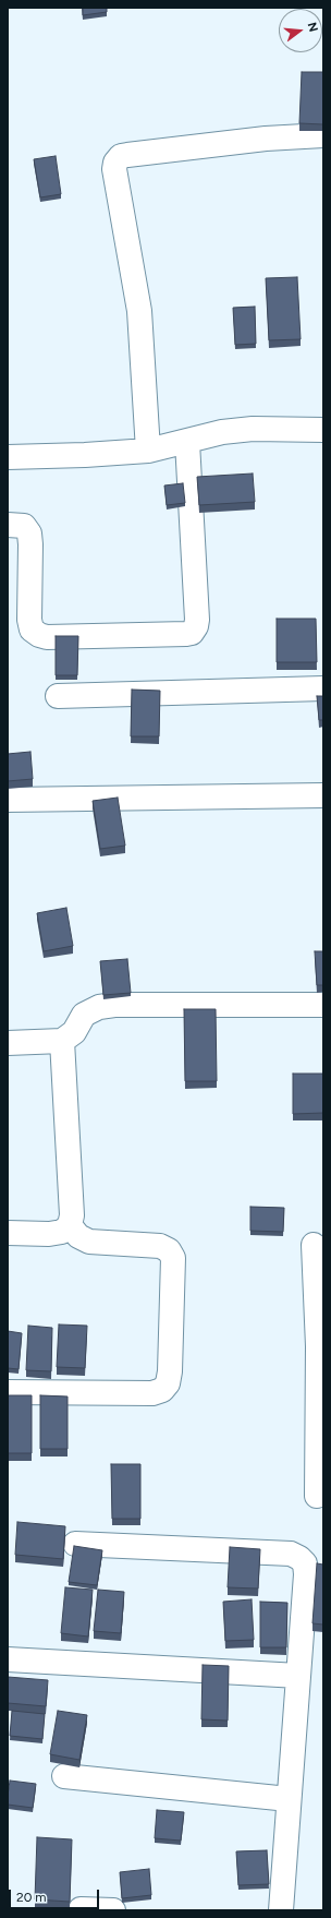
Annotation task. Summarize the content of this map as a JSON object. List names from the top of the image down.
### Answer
{
  "scale_bar": "20 m",
  "north": "right"
}
